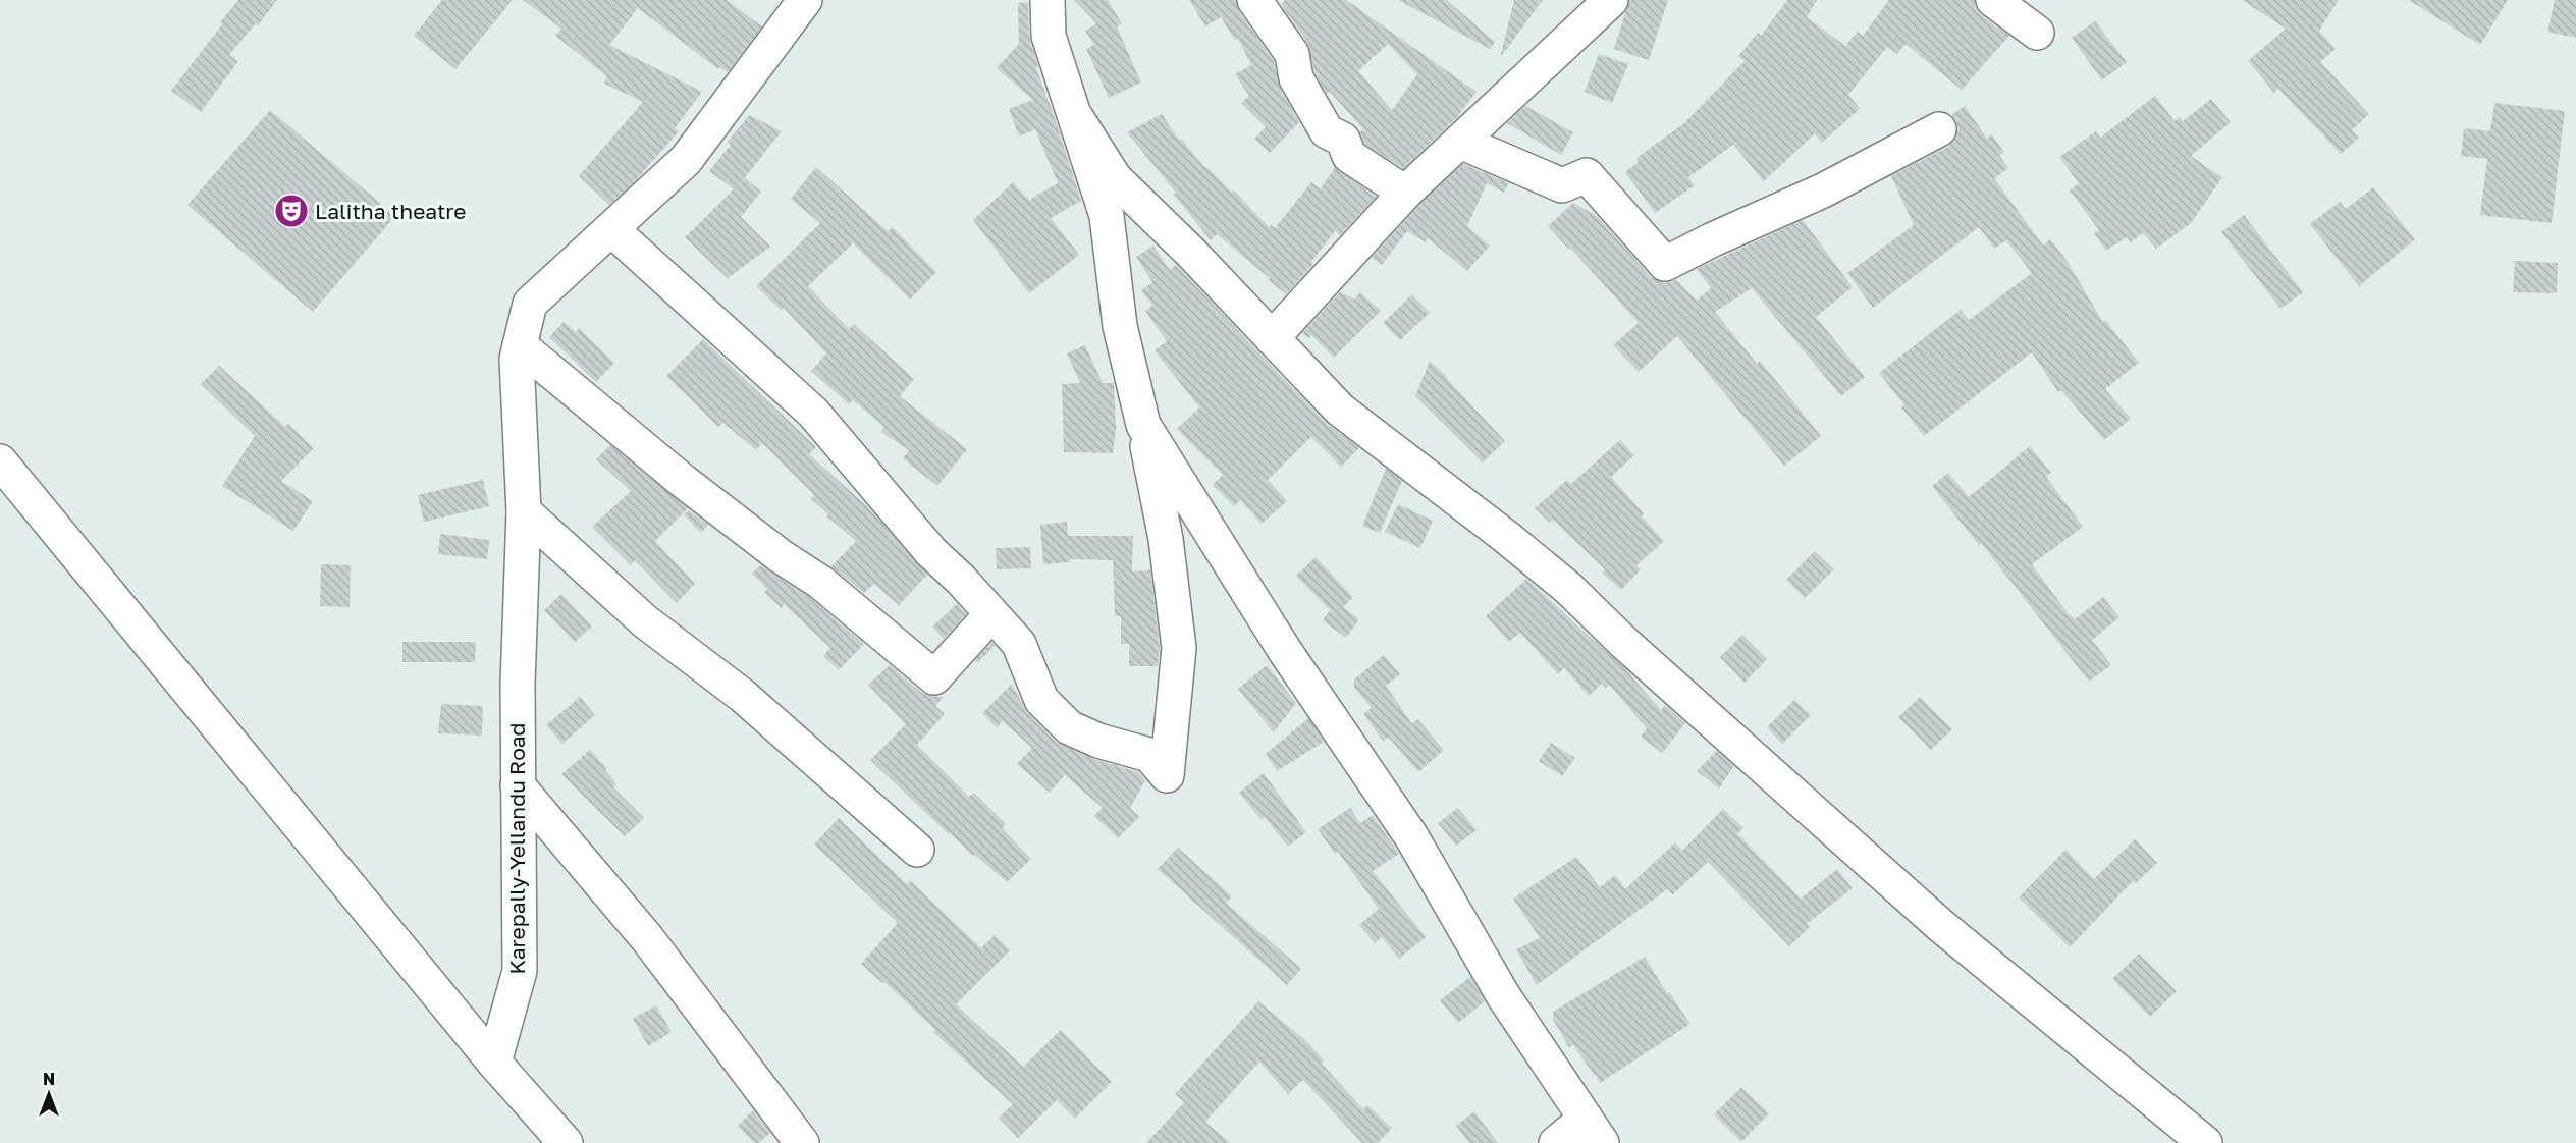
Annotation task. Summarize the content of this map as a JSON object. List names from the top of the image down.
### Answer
{
  "streets": {
    "street": ["Karepally-Yellandu Road"]
  },
  "places": {
    "theatre": ["Lalitha theatre"]
  },
  "north": "top"
}
